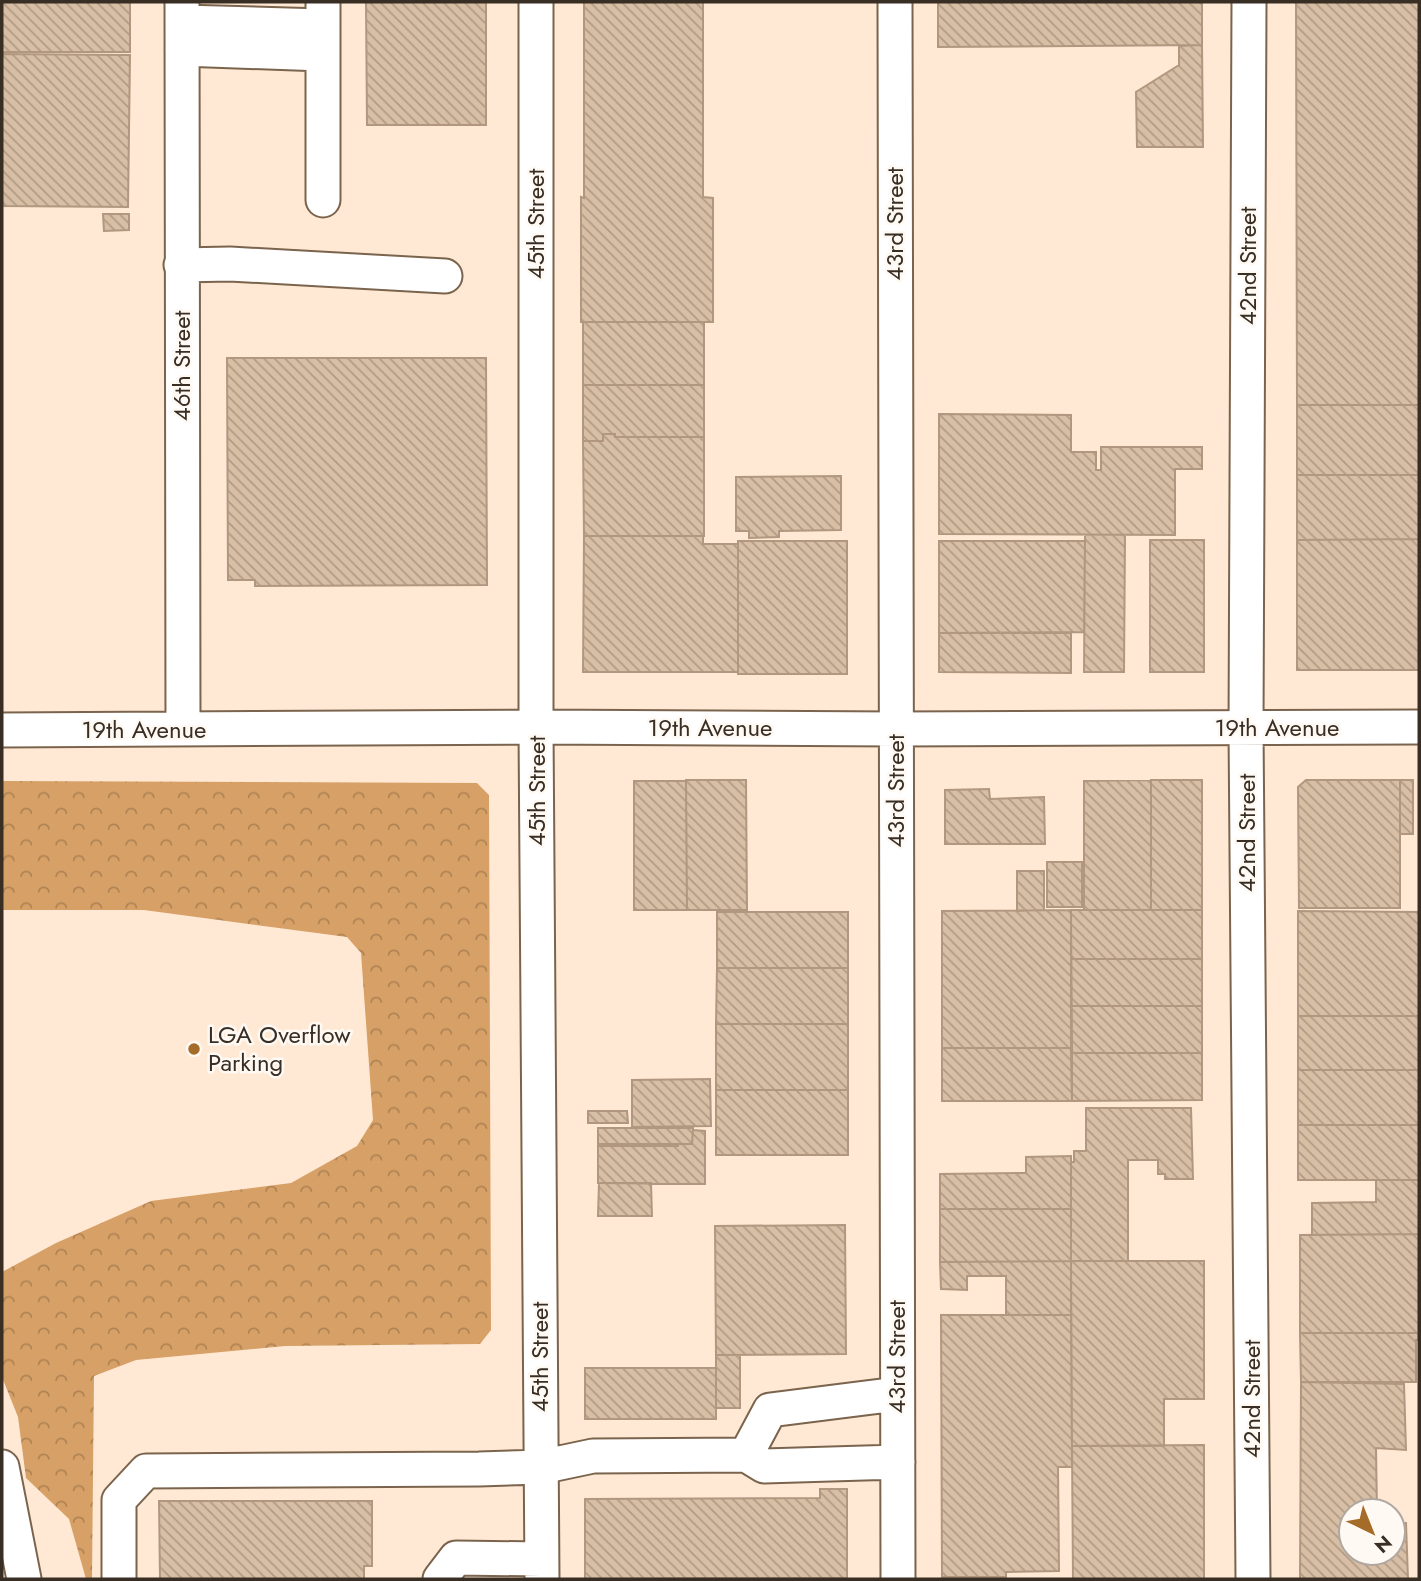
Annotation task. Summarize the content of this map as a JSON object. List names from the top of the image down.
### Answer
{
  "streets": {
    "street": [
      "45th Street",
      "43rd Street",
      "42nd Street",
      "46th Street",
      "19th Avenue"
    ]
  },
  "crossings": [
    ["45th Street", "19th Avenue"],
    ["43rd Street", "19th Avenue"],
    ["42nd Street", "19th Avenue"],
    ["46th Street", "19th Avenue"]
  ],
  "places": ["LGA Overflow Parking"],
  "north": "bottom right"
}
